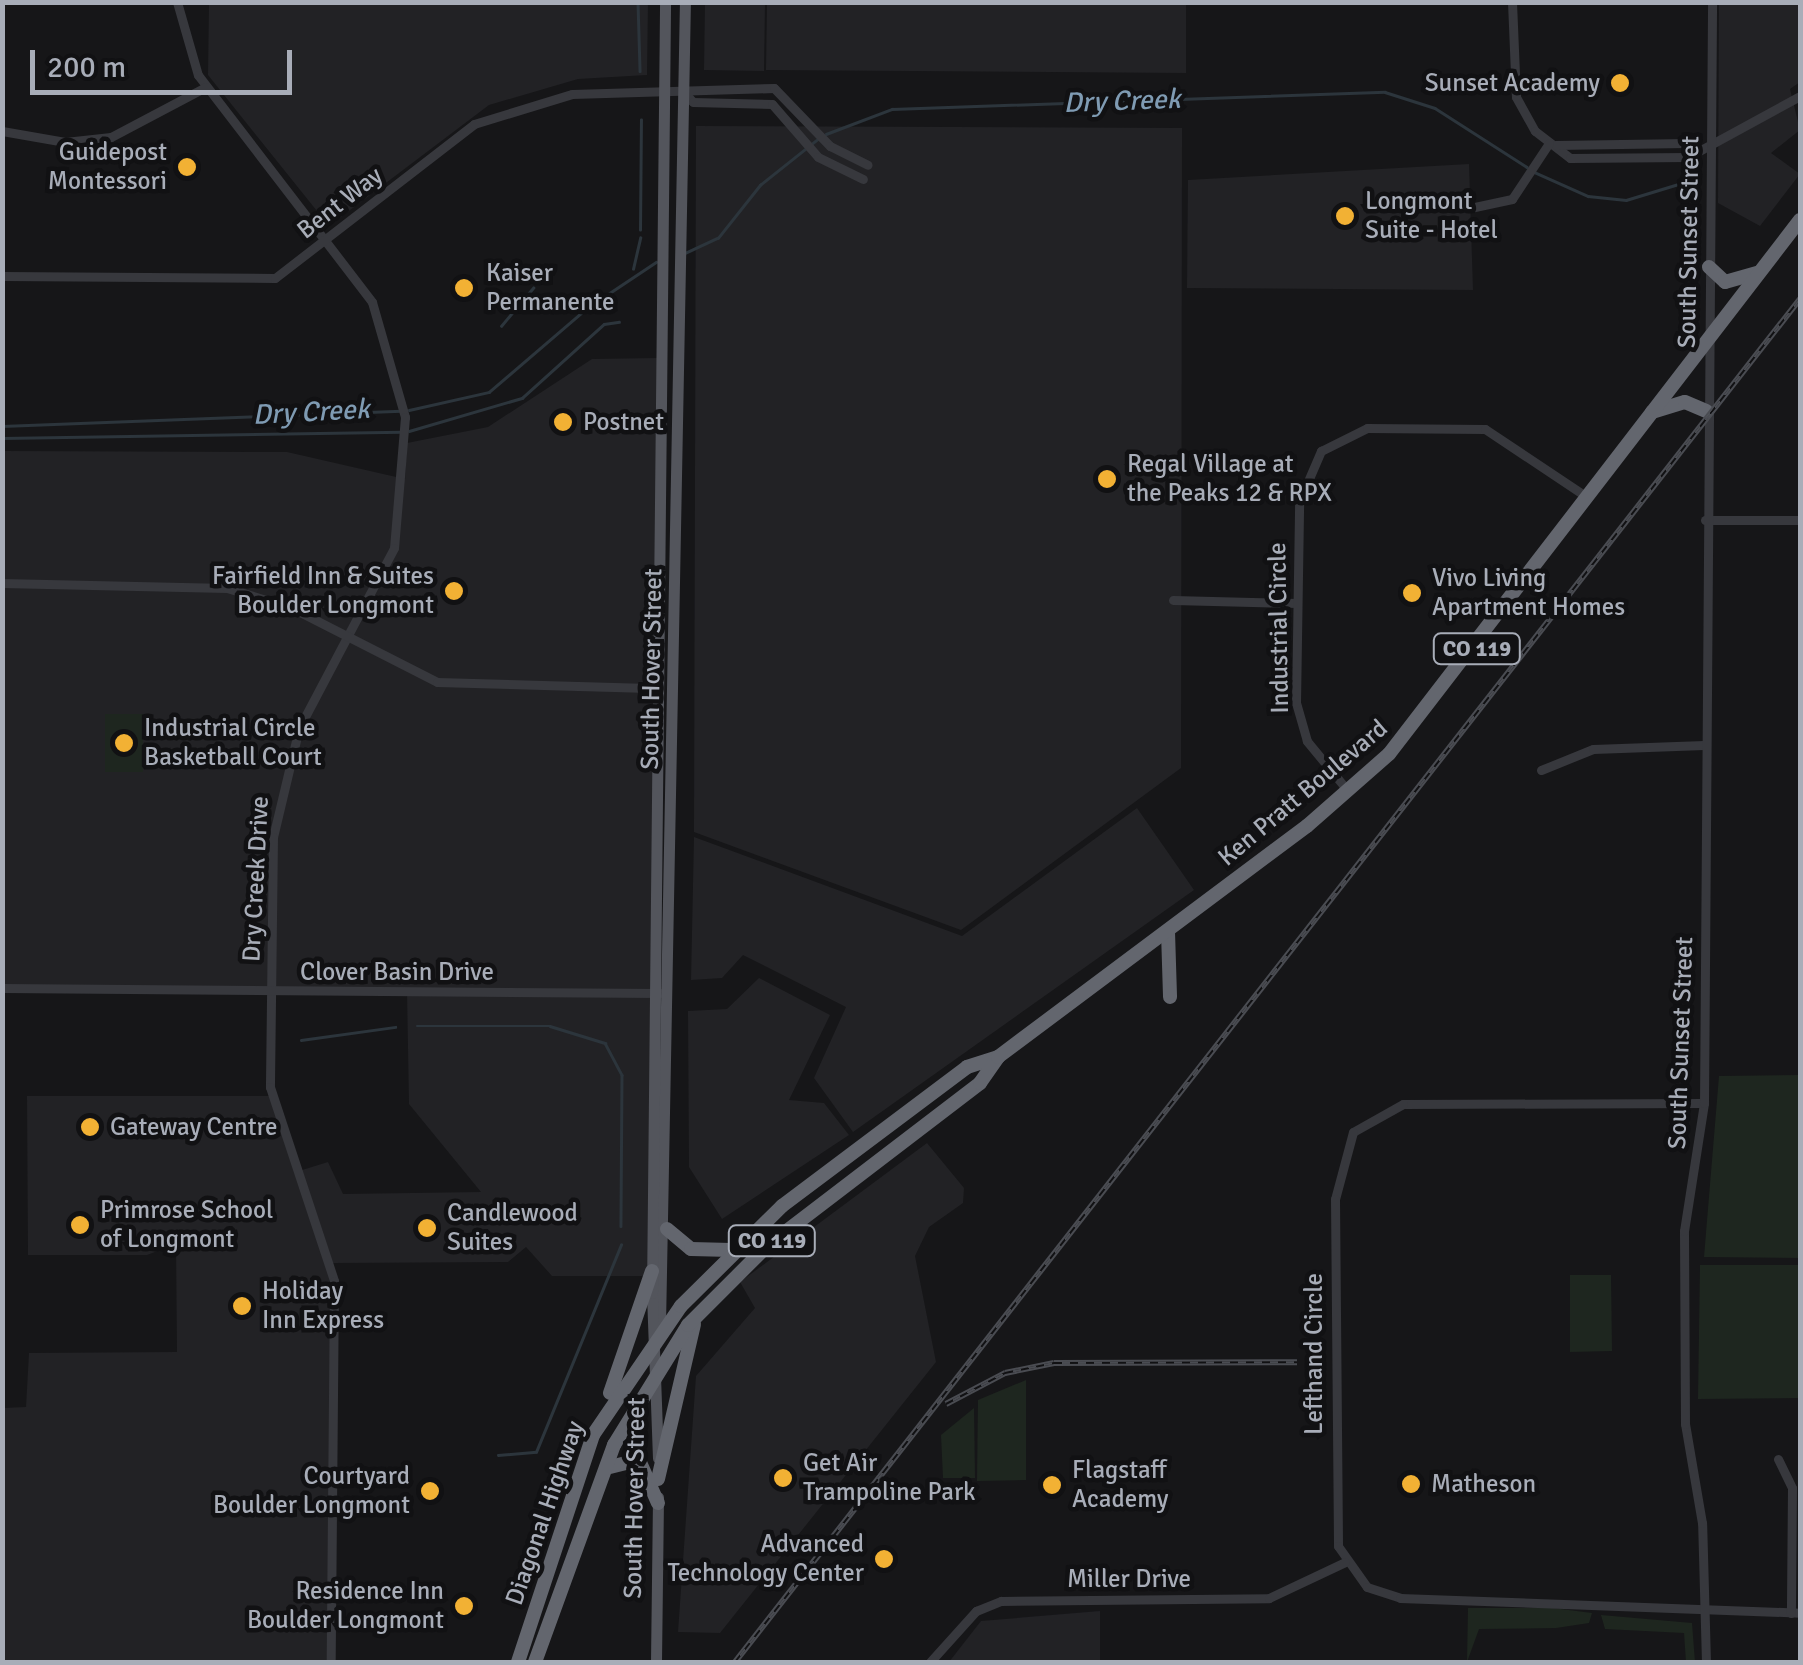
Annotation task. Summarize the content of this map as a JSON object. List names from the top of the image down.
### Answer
{
  "streets": {
    "highway": ["CO 119", "Ken Pratt Boulevard", "Diagonal Highway"],
    "main road": ["South Hover Street"],
    "street": [
      "Bent Way",
      "South Sunset Street",
      "Industrial Circle",
      "Dry Creek Drive",
      "Clover Basin Drive",
      "Lefthand Circle",
      "Miller Drive"
    ]
  },
  "crossings": [
    ["Bent Way", "South Hover Street"],
    ["Bent Way", "Dry Creek Drive"],
    ["South Sunset Street", "Ken Pratt Boulevard"],
    ["South Sunset Street", "Lefthand Circle"],
    ["Industrial Circle", "Ken Pratt Boulevard"],
    ["South Hover Street", "Ken Pratt Boulevard"],
    ["South Hover Street", "Clover Basin Drive"],
    ["South Hover Street", "Diagonal Highway"],
    ["Ken Pratt Boulevard", "Diagonal Highway"],
    ["Dry Creek Drive", "Clover Basin Drive"],
    ["Lefthand Circle", "Miller Drive"]
  ],
  "water": ["Dry Creek"],
  "places": [
    "Sunset Academy",
    "Guidepost Montessori",
    "Longmont Suite - Hotel",
    "Kaiser Permanente",
    "Postnet",
    "Regal Village at the Peaks 12 & RPX",
    "Fairfield Inn & Suites Boulder Longmont",
    "Vivo Living Apartment Homes",
    "Industrial Circle Basketball Court",
    "Gateway Centre",
    "Primrose School of Longmont",
    "Candlewood Suites",
    "Holiday Inn Express",
    "Get Air Trampoline Park",
    "Matheson",
    "Flagstaff Academy",
    "Courtyard Boulder Longmont",
    "Advanced Technology Center",
    "Residence Inn Boulder Longmont"
  ],
  "scale_bar": "200 m"
}
